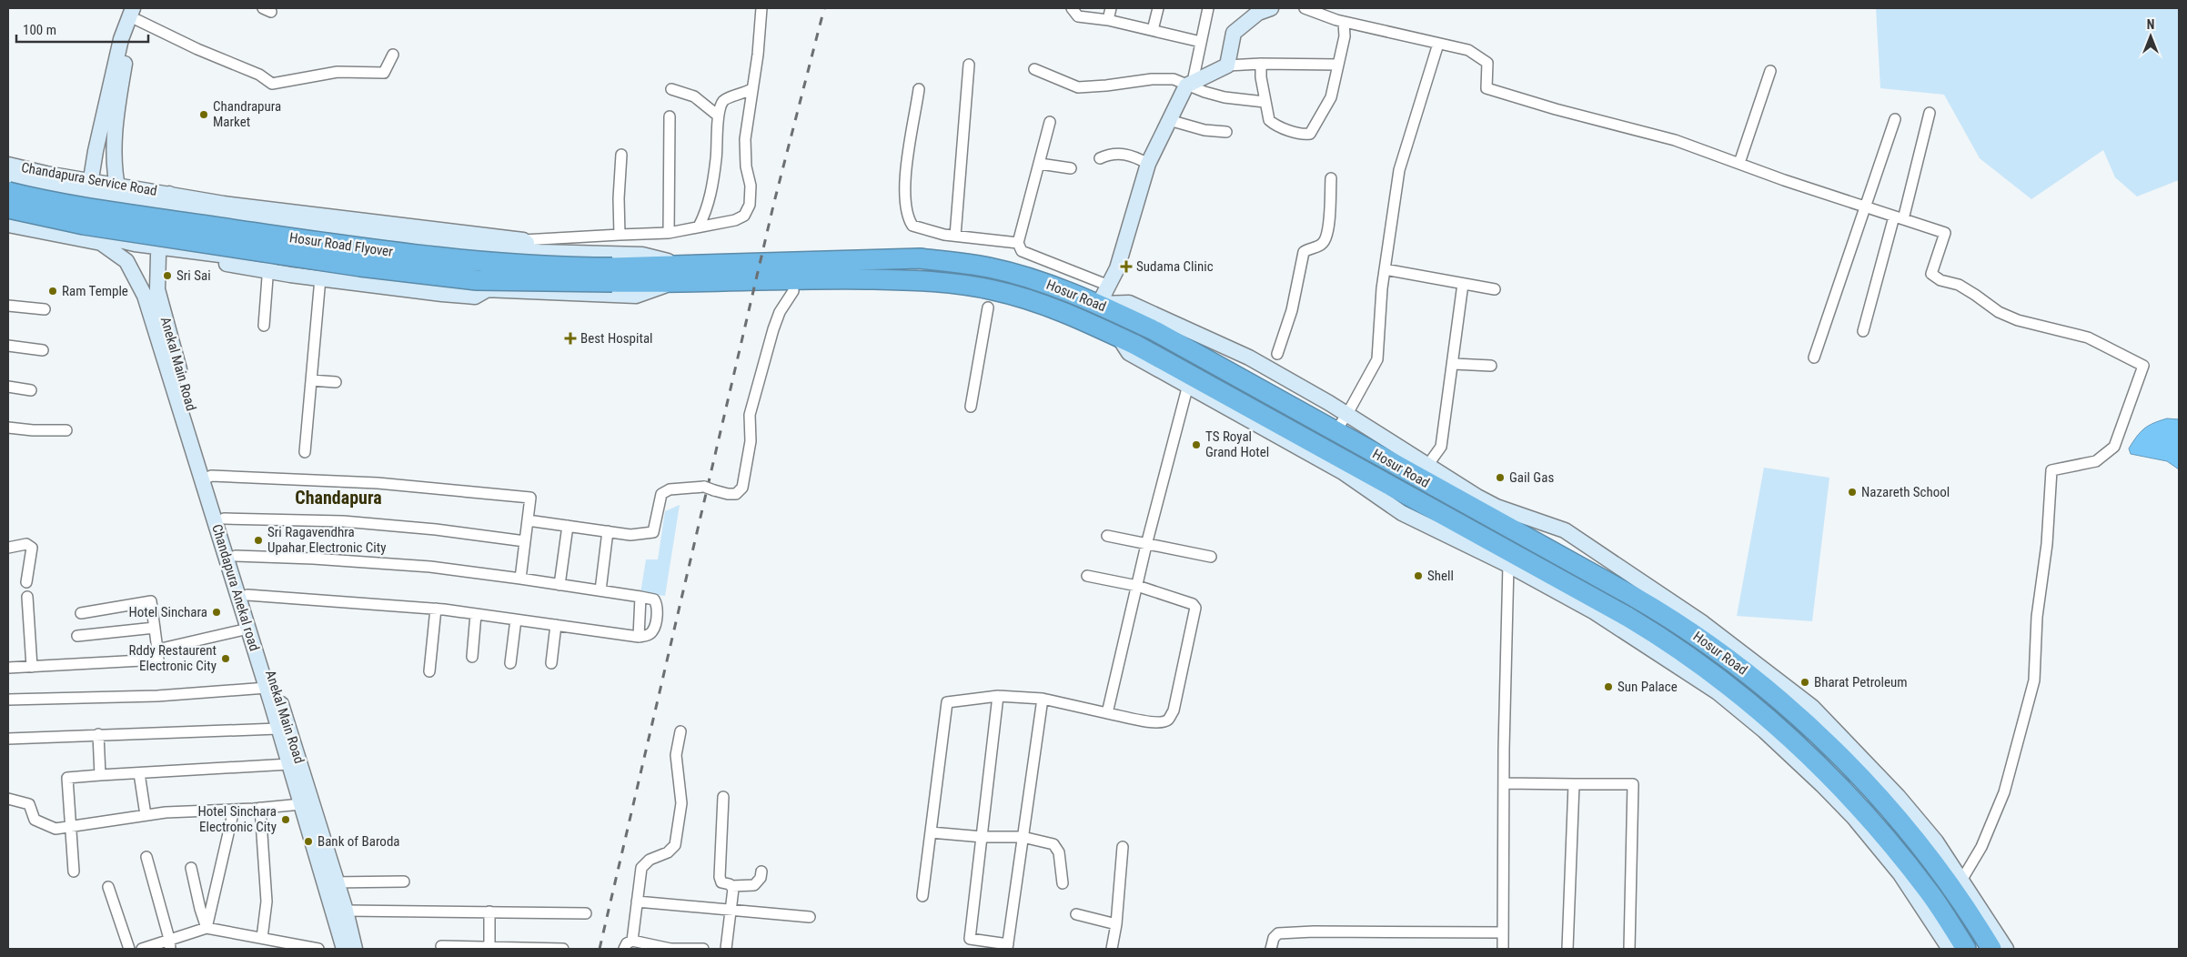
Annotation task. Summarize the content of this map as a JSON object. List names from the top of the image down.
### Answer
{
  "streets": {
    "highway": ["Hosur Road Flyover", "Hosur Road"],
    "street": ["Chandapura Service Road", "Anekal Main Road", "Chandapura Anekal road"]
  },
  "crossings": [
    ["Chandapura Service Road", "Anekal Main Road"],
    ["Hosur Road Flyover", "Hosur Road"],
    ["Anekal Main Road", "Chandapura Anekal road"]
  ],
  "districts": ["Chandapura"],
  "places": {
    "other": [
      "Chandrapura Market",
      "Sri Sai",
      "Ram Temple",
      "TS Royal Grand Hotel",
      "Gail Gas",
      "Nazareth School",
      "Sri Ragavendhra Upahar Electronic City",
      "Shell",
      "Hotel Sinchara",
      "Rddy Restaurent Electronic City",
      "Bharat Petroleum",
      "Sun Palace",
      "Hotel Sinchara Electronic City",
      "Bank of Baroda"
    ],
    "health": ["Sudama Clinic", "Best Hospital"]
  },
  "scale_bar": "100 m",
  "north": "top"
}
